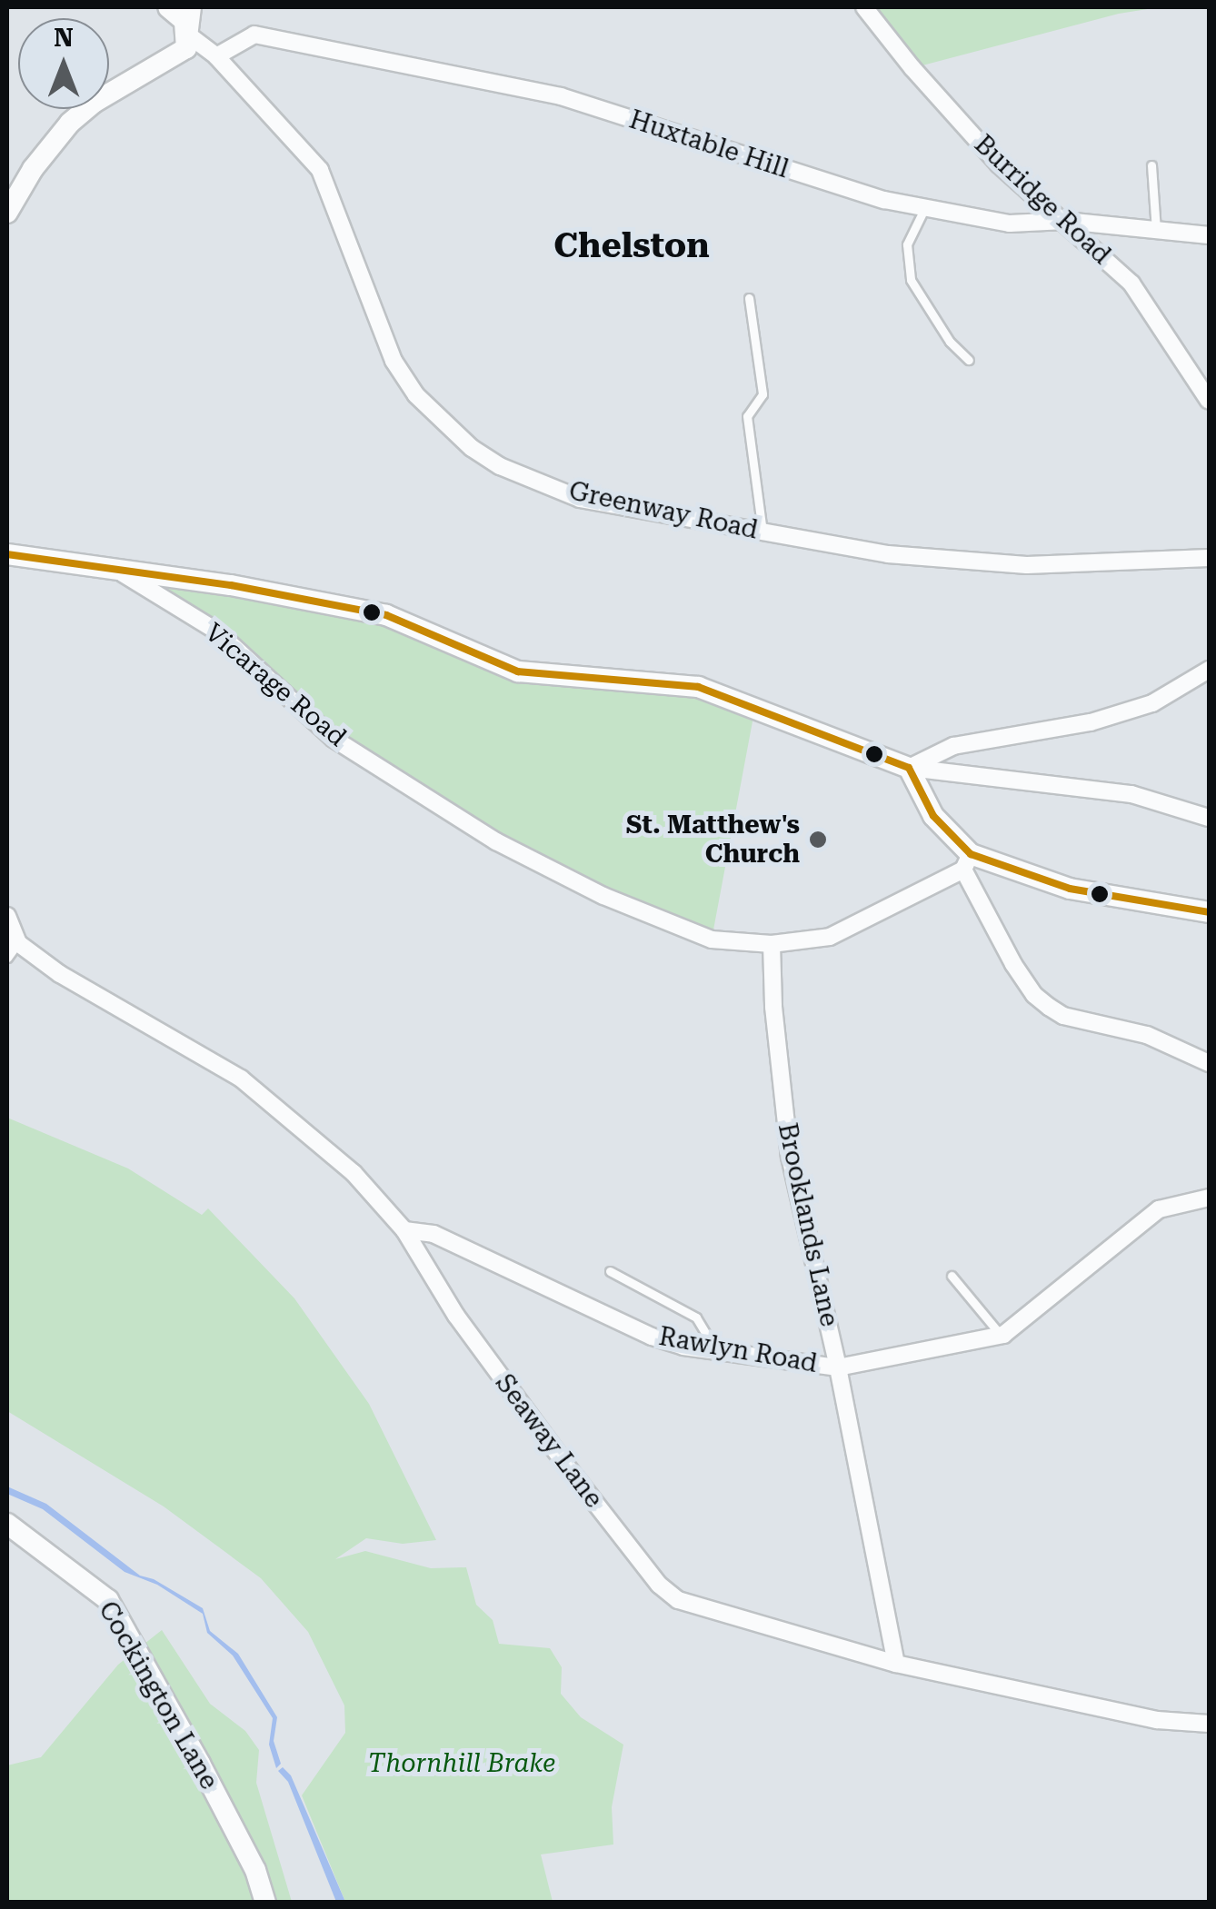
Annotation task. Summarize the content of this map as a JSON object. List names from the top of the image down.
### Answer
{
  "streets": {
    "street": [
      "Huxtable Hill",
      "Burridge Road",
      "Greenway Road",
      "Vicarage Road",
      "Brooklands Lane",
      "Rawlyn Road",
      "Seaway Lane",
      "Cockington Lane"
    ]
  },
  "crossings": [
    ["Huxtable Hill", "Burridge Road"],
    ["Huxtable Hill", "Greenway Road"],
    ["Vicarage Road", "Brooklands Lane"],
    ["Brooklands Lane", "Rawlyn Road"],
    ["Brooklands Lane", "Seaway Lane"],
    ["Rawlyn Road", "Seaway Lane"]
  ],
  "districts": ["Chelston"],
  "parks": ["Thornhill Brake"],
  "places": ["St. Matthew's Church"],
  "north": "top"
}
